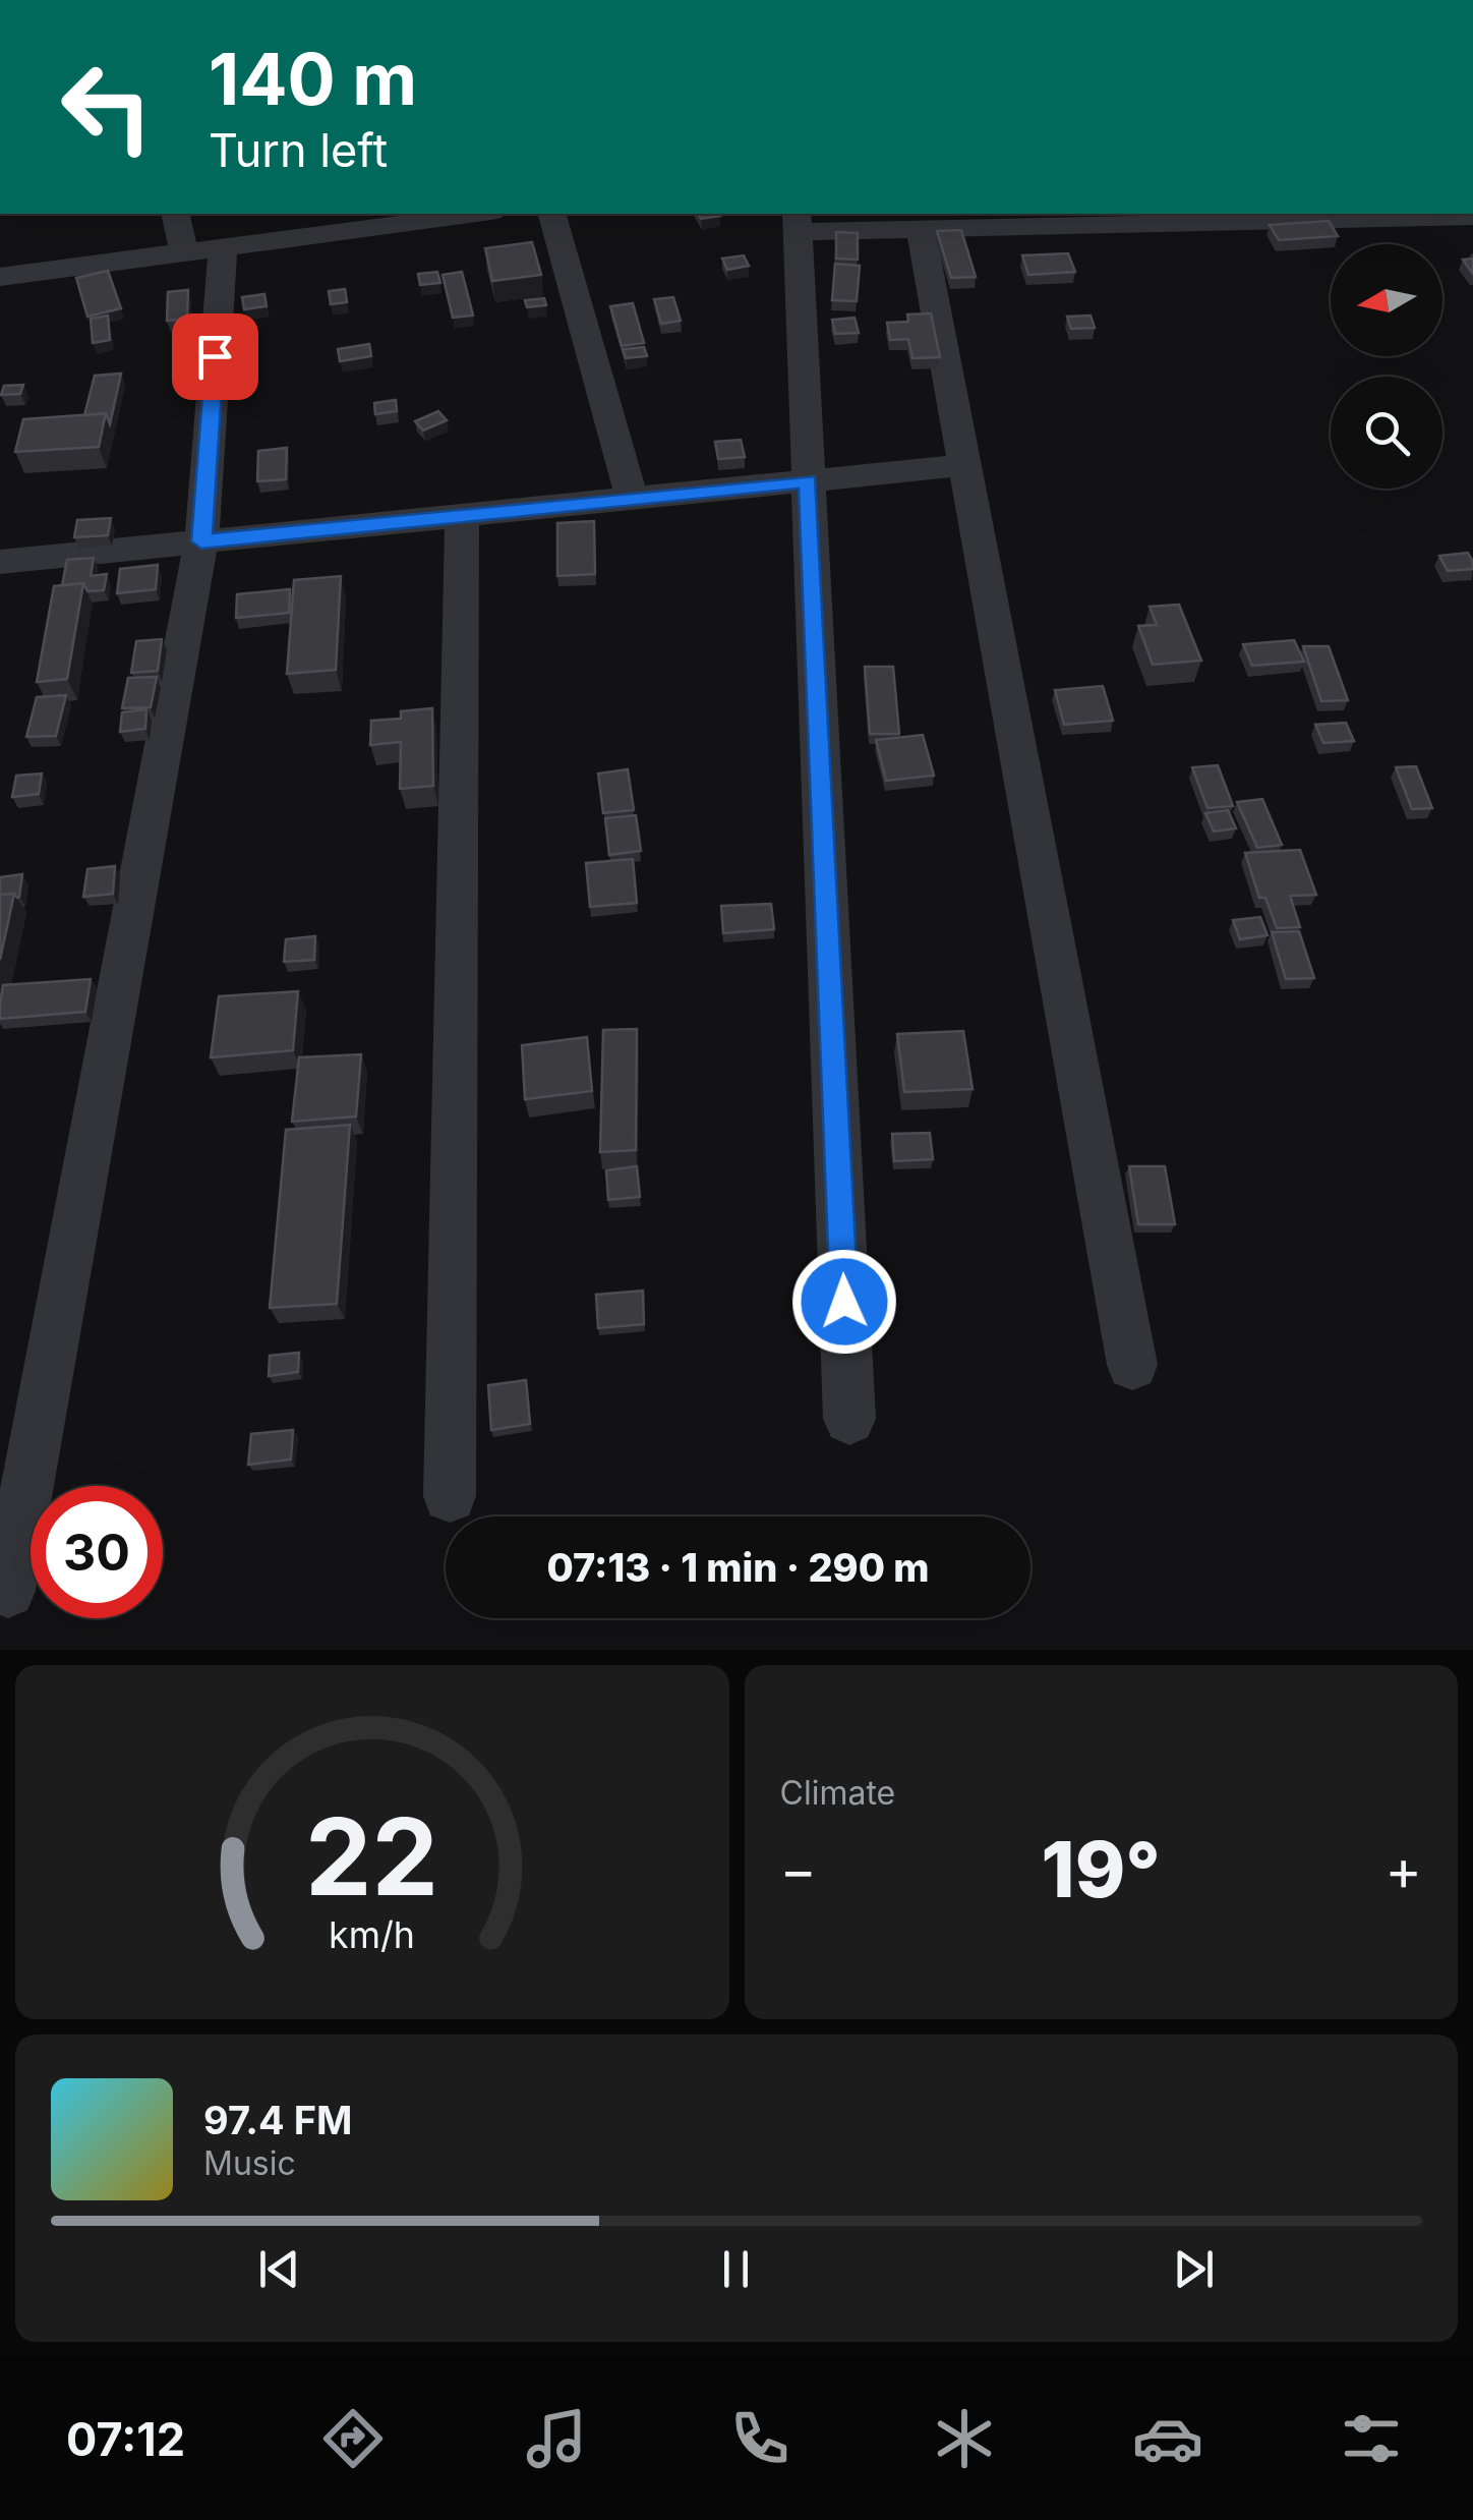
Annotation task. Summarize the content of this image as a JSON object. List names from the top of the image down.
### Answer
{
  "north": "left",
  "page": {
    "turn": ["140 m", "Turn left"],
    "limit": "30",
    "trip": "07:13 · 1 min · 290 m",
    "tile": "Climate",
    "heat": ["−", "19°", "+"],
    "song": ["97.4 FM", "Music"],
    "tabs": "07:12",
    "gauge": ["22", "km/h"]
  }
}
